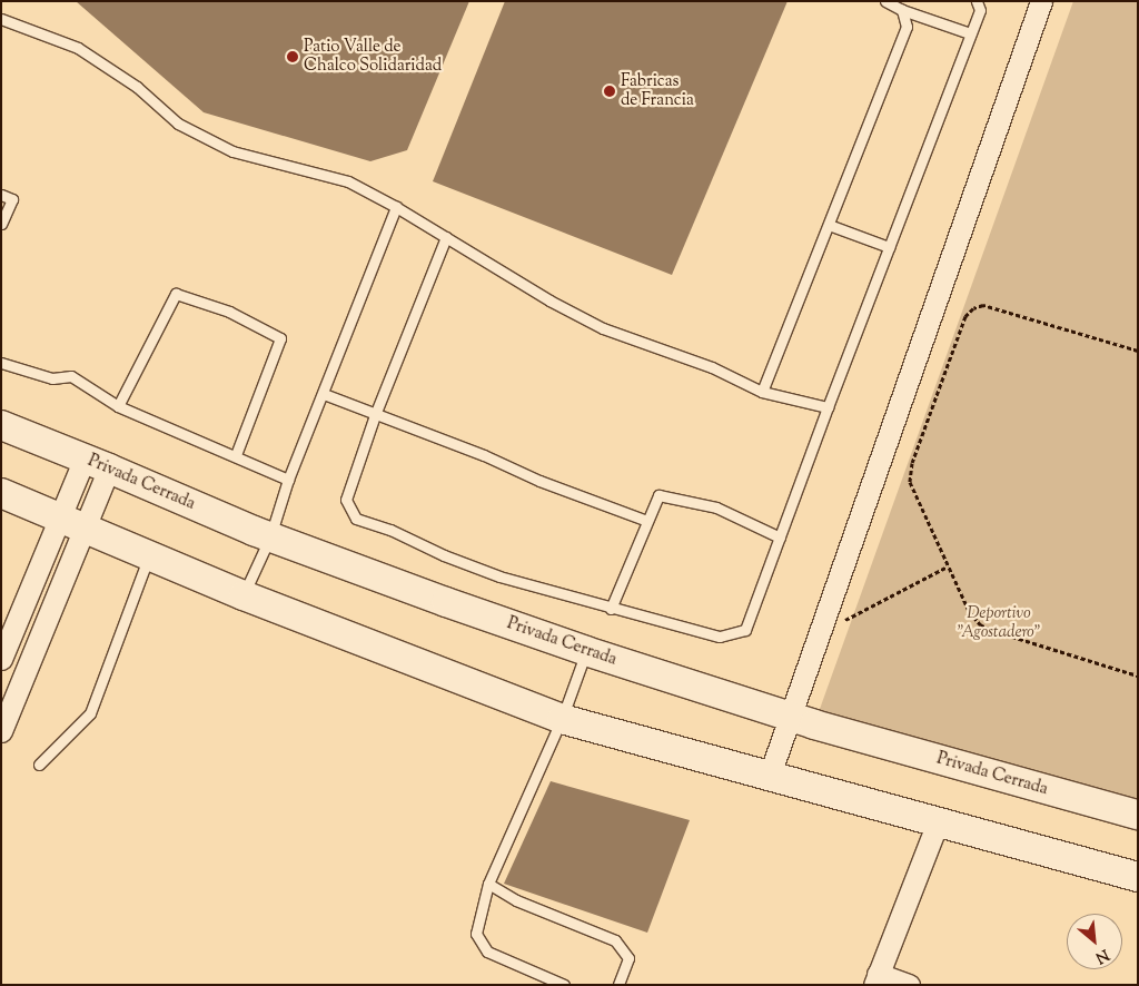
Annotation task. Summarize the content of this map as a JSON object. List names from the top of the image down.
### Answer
{
  "streets": {
    "street": ["Privada Cerrada"]
  },
  "parks": ["Deportivo \"Agostadero\""],
  "places": ["Patio Valle de Chalco Solidaridad", "Fabricas de Francia"],
  "north": "bottom right"
}
